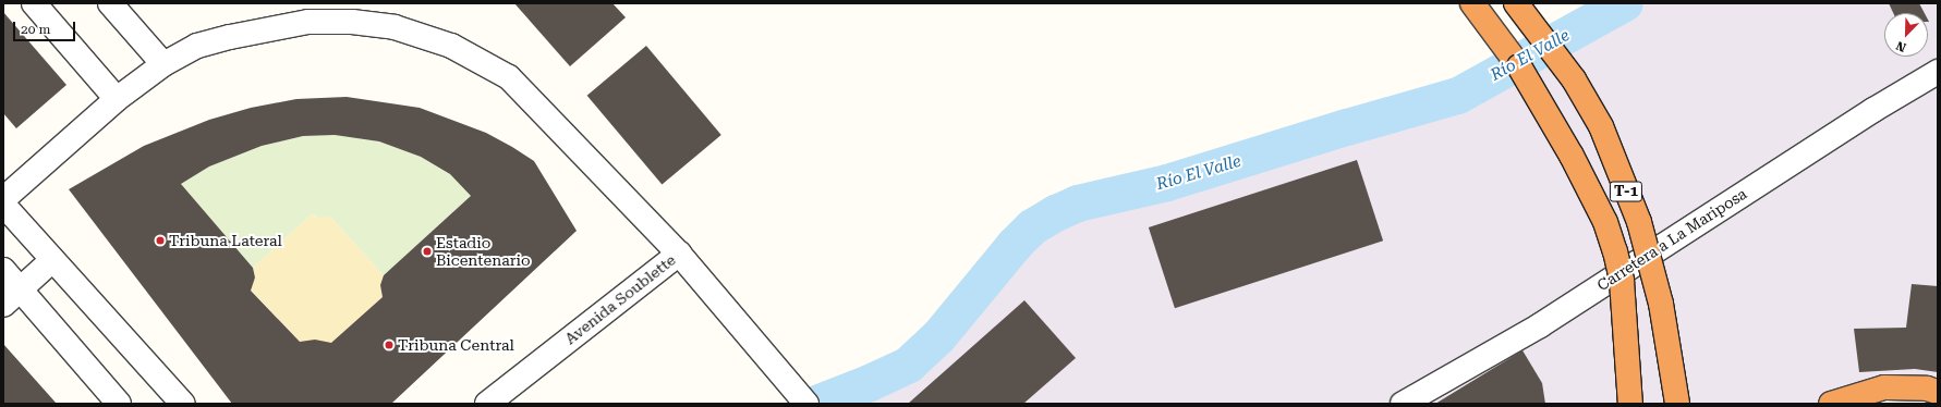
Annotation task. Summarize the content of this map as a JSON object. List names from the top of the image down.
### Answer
{
  "streets": {
    "highway": ["T-1"],
    "street": ["Carretera a La Mariposa", "Avenida Soublette"]
  },
  "water": ["Río El Valle"],
  "places": ["Tribuna Lateral", "Estadio Bicentenario", "Tribuna Central"],
  "scale_bar": "20 m",
  "north": "bottom left"
}
